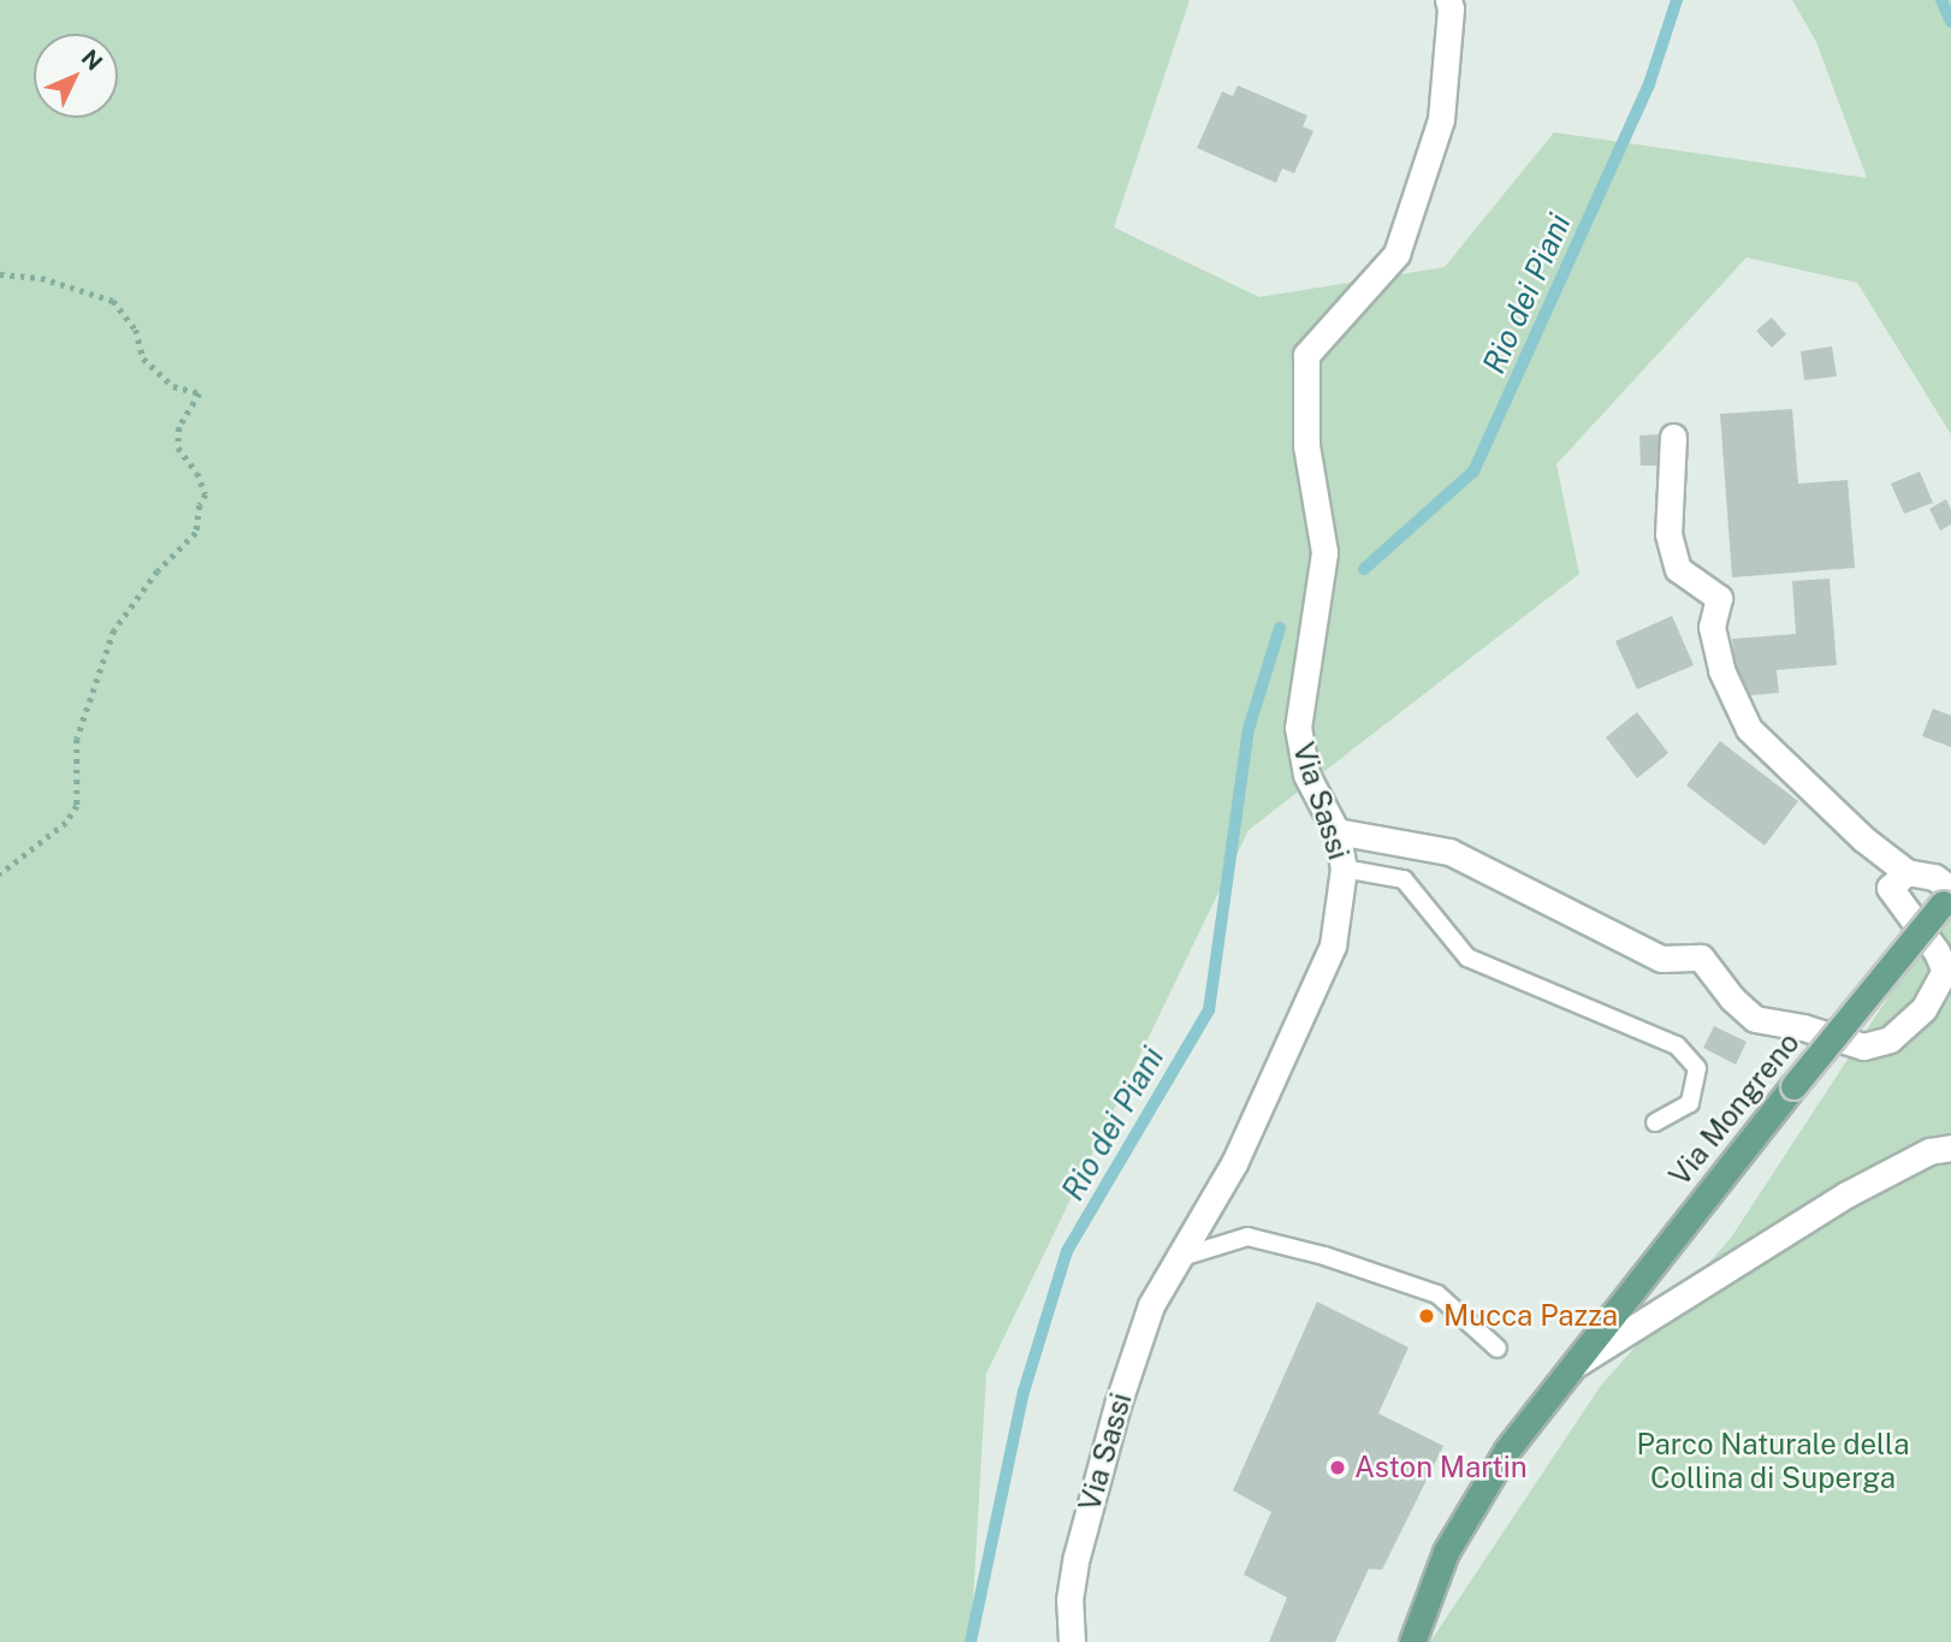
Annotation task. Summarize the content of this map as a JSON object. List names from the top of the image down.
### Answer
{
  "streets": {
    "main road": ["Via Mongreno"],
    "street": ["Via Sassi"]
  },
  "water": ["Rio dei Piani"],
  "parks": ["Parco Naturale della Collina di Superga"],
  "places": ["Mucca Pazza", "Aston Martin"],
  "north": "top right"
}
